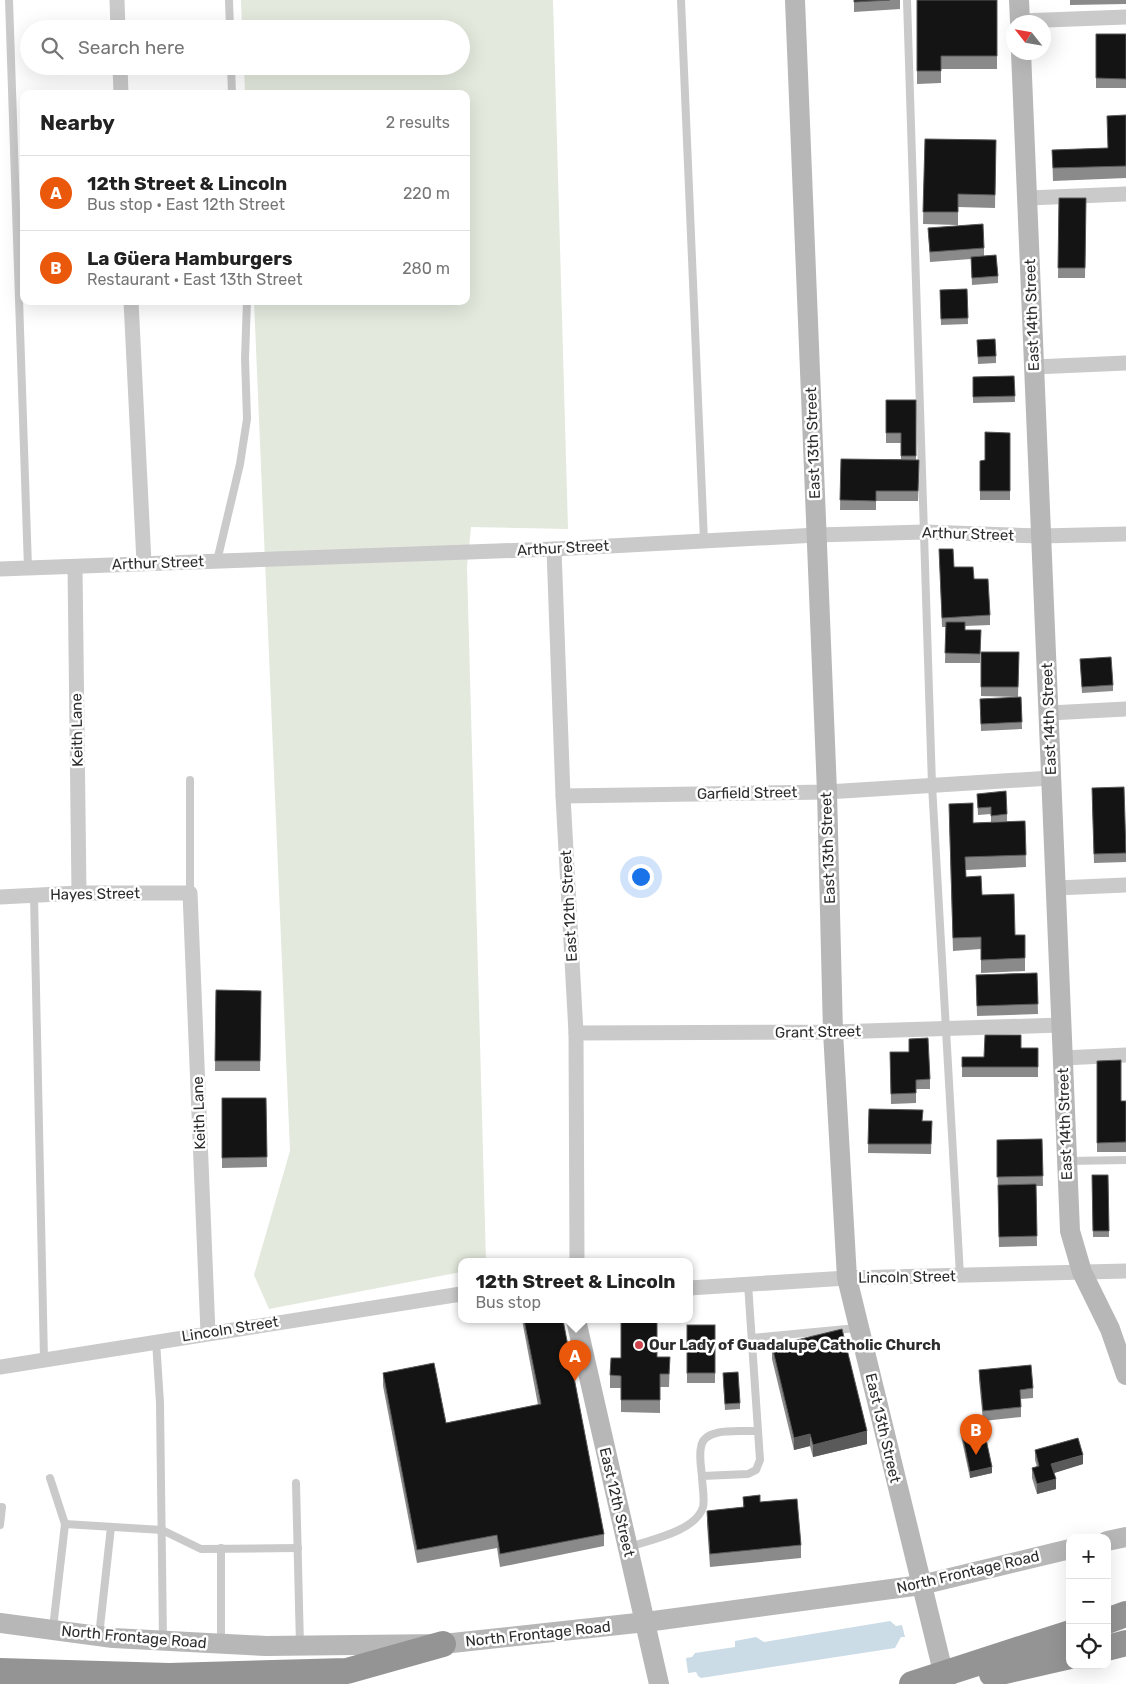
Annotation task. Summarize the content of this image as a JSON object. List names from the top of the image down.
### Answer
{
  "streets": {
    "street": [
      "East 14th Street",
      "East 13th Street",
      "Arthur Street",
      "Keith Lane",
      "Garfield Street",
      "Hayes Street",
      "East 12th Street",
      "Grant Street",
      "Lincoln Street",
      "North Frontage Road"
    ]
  },
  "crossings": [
    ["East 14th Street", "Arthur Street"],
    ["East 14th Street", "Garfield Street"],
    ["East 14th Street", "Grant Street"],
    ["East 14th Street", "Lincoln Street"],
    ["East 13th Street", "Arthur Street"],
    ["East 13th Street", "Garfield Street"],
    ["East 13th Street", "Grant Street"],
    ["East 13th Street", "Lincoln Street"],
    ["East 13th Street", "North Frontage Road"],
    ["Arthur Street", "Keith Lane"],
    ["Arthur Street", "East 12th Street"],
    ["Keith Lane", "Hayes Street"],
    ["Keith Lane", "Lincoln Street"],
    ["Garfield Street", "East 12th Street"],
    ["East 12th Street", "Grant Street"],
    ["East 12th Street", "North Frontage Road"]
  ],
  "places": ["Our Lady of Guadalupe Catholic Church"],
  "north": "top left",
  "page": {
    "search": "Search here",
    "heading": ["Nearby", "2 results"],
    "list": [
      {
        "mark": "A",
        "name": "12th Street & Lincoln",
        "note": "Bus stop · East 12th Street",
        "value": "220 m"
      },
      {
        "mark": "B",
        "name": "La Güera Hamburgers",
        "note": "Restaurant · East 13th Street",
        "value": "280 m"
      }
    ],
    "popup": ["12th Street & Lincoln", "Bus stop"],
    "pins": ["A", "B"],
    "map_buttons": ["+", "−"]
  }
}
